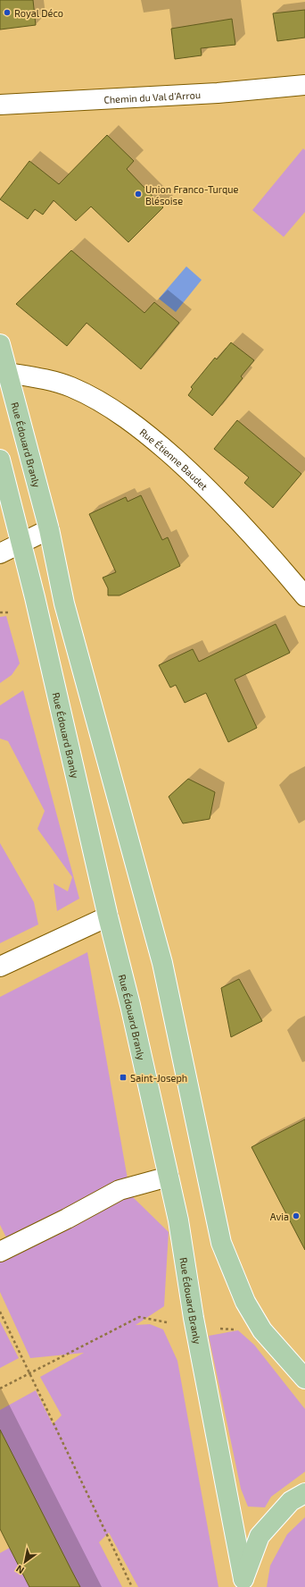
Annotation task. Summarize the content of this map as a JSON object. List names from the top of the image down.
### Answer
{
  "streets": {
    "main road": ["Rue Édouard Branly"],
    "street": ["Chemin du Val d'Arrou", "Rue Étienne Baudet"]
  },
  "crossings": [
    ["Rue Édouard Branly", "Rue Étienne Baudet"]
  ],
  "places": {
    "other": ["Royal Déco", "Union Franco-Turque Blésoise", "Avia"],
    "transit": ["Saint-Joseph"]
  },
  "north": "bottom left"
}
